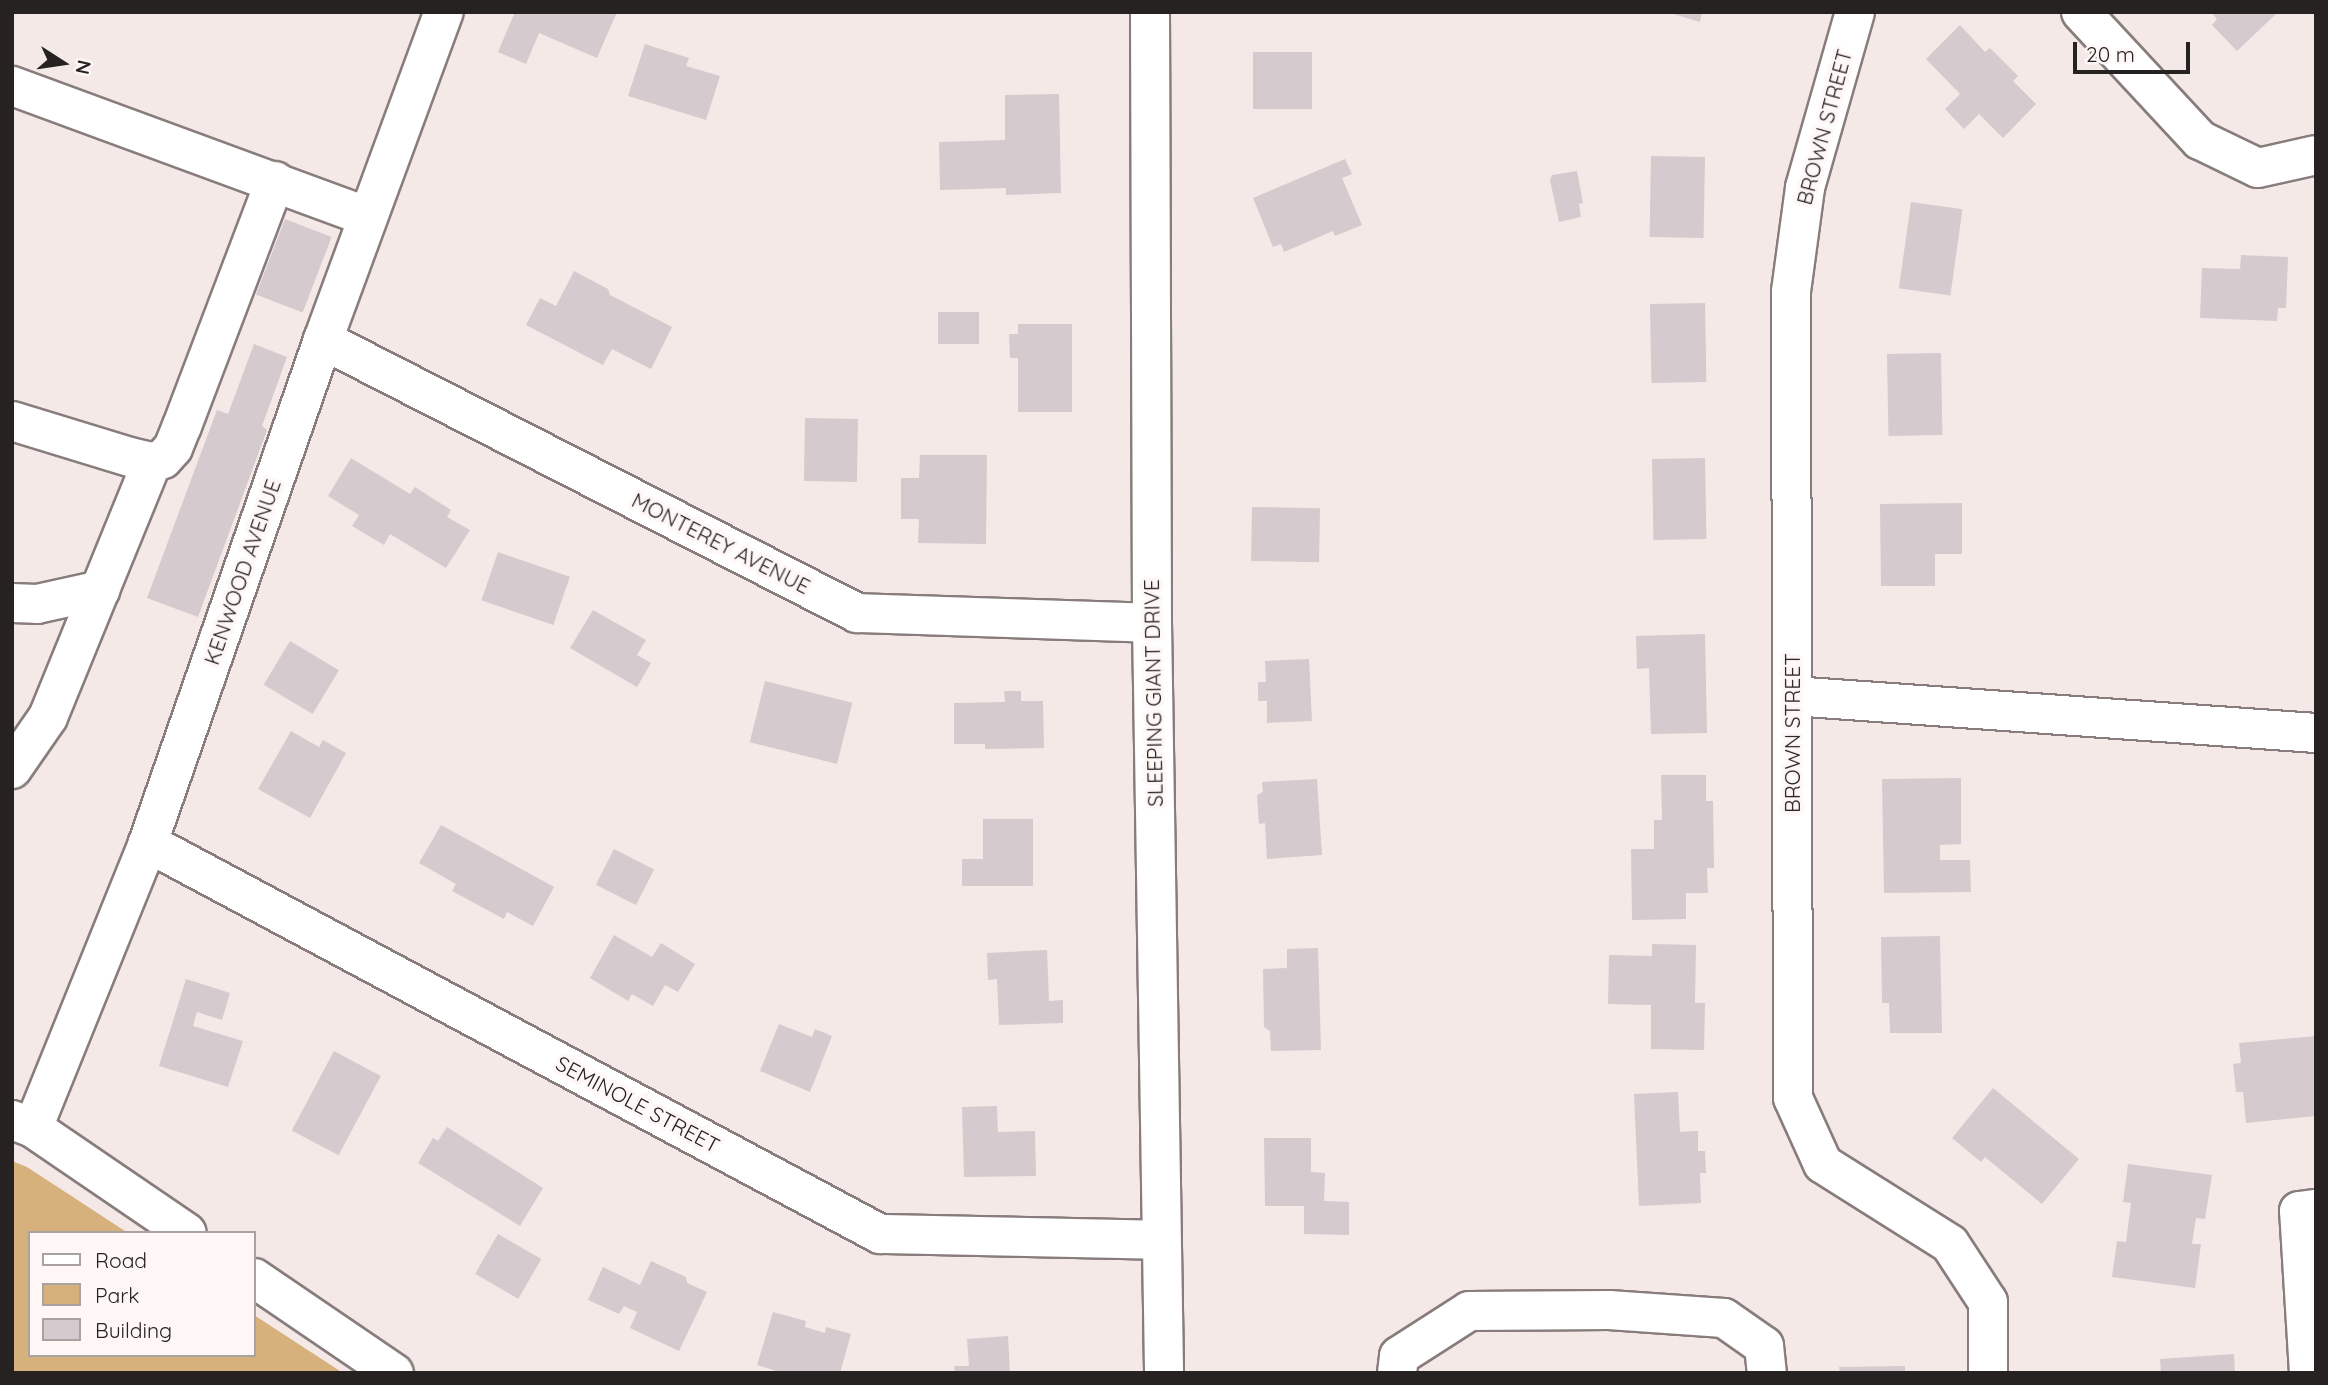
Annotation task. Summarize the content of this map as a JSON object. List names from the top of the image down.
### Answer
{
  "streets": {
    "street": [
      "BROWN STREET",
      "MONTEREY AVENUE",
      "KENWOOD AVENUE",
      "SLEEPING GIANT DRIVE",
      "SEMINOLE STREET"
    ]
  },
  "crossings": [
    ["MONTEREY AVENUE", "KENWOOD AVENUE"],
    ["MONTEREY AVENUE", "SLEEPING GIANT DRIVE"],
    ["KENWOOD AVENUE", "SEMINOLE STREET"],
    ["SLEEPING GIANT DRIVE", "SEMINOLE STREET"]
  ],
  "legend": ["Road", "Park", "Building"],
  "scale_bar": "20 m",
  "north": "right"
}
